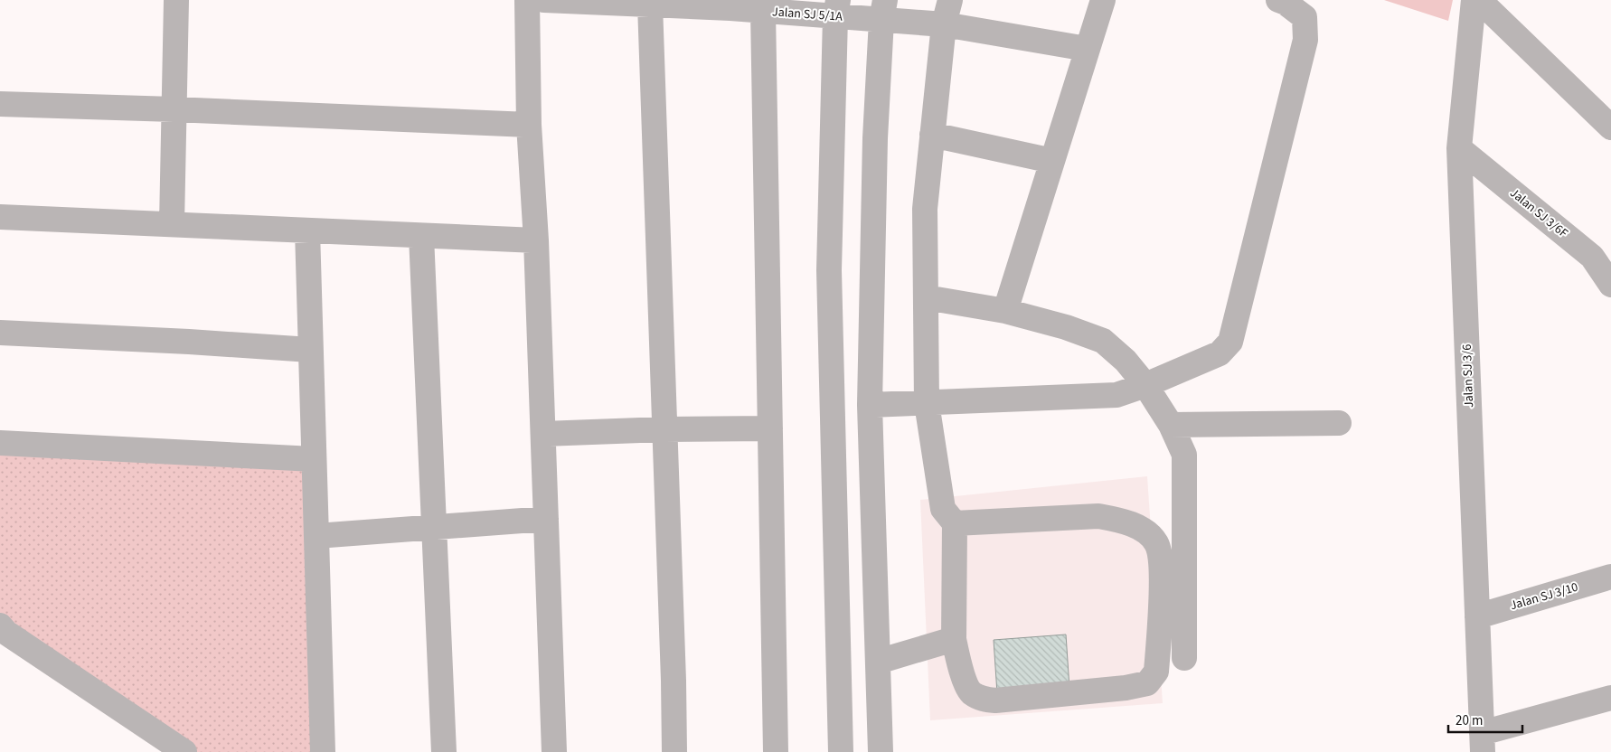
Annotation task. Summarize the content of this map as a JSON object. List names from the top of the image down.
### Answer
{
  "streets": {
    "street": [
      "Jalan SJ 5/1A",
      "Jalan SJ 3/6F",
      "Jalan SJ 3/6",
      "Jalan SJ 3/10"
    ]
  },
  "crossings": [
    ["Jalan SJ 3/6F", "Jalan SJ 3/6"],
    ["Jalan SJ 3/6", "Jalan SJ 3/10"]
  ],
  "scale_bar": "20 m"
}
